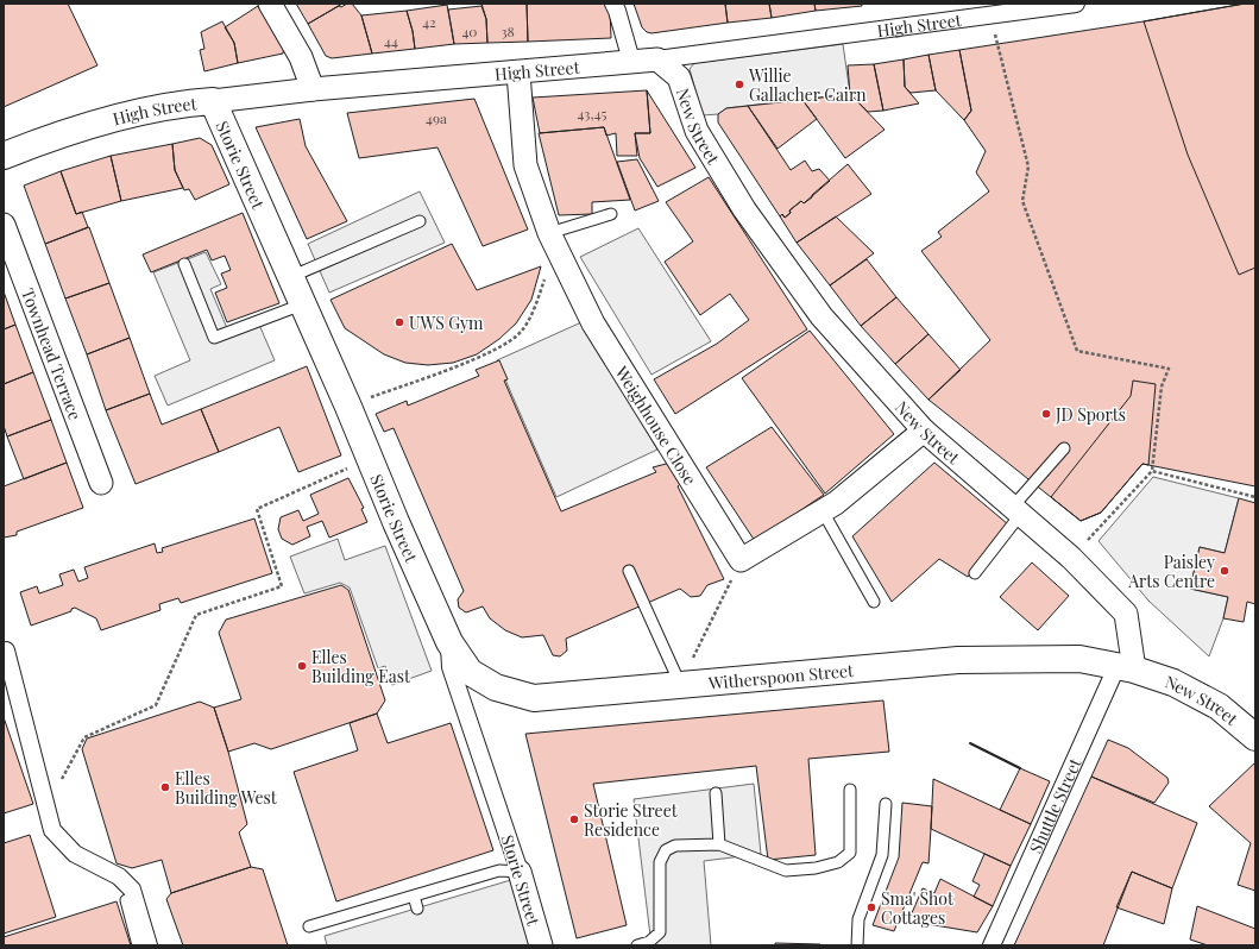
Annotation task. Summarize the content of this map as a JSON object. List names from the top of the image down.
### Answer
{
  "streets": {
    "street": [
      "High Street",
      "New Street",
      "Storie Street",
      "Townhead Terrace",
      "Weighhouse Close",
      "Witherspoon Street",
      "Shuttle Street"
    ]
  },
  "crossings": [
    ["High Street", "New Street"],
    ["High Street", "Storie Street"],
    ["High Street", "Weighhouse Close"],
    ["New Street", "Witherspoon Street"],
    ["New Street", "Shuttle Street"],
    ["Storie Street", "Witherspoon Street"],
    ["Witherspoon Street", "Shuttle Street"]
  ],
  "places": [
    "Willie Gallacher Cairn",
    "UWS Gym",
    "JD Sports",
    "Paisley Arts Centre",
    "Elles Building East",
    "Elles Building West",
    "Storie Street Residence",
    "Sma' Shot Cottages"
  ],
  "house_numbers": [
    "42",
    "40",
    "38",
    "44",
    "43,45",
    "49a"
  ]
}
